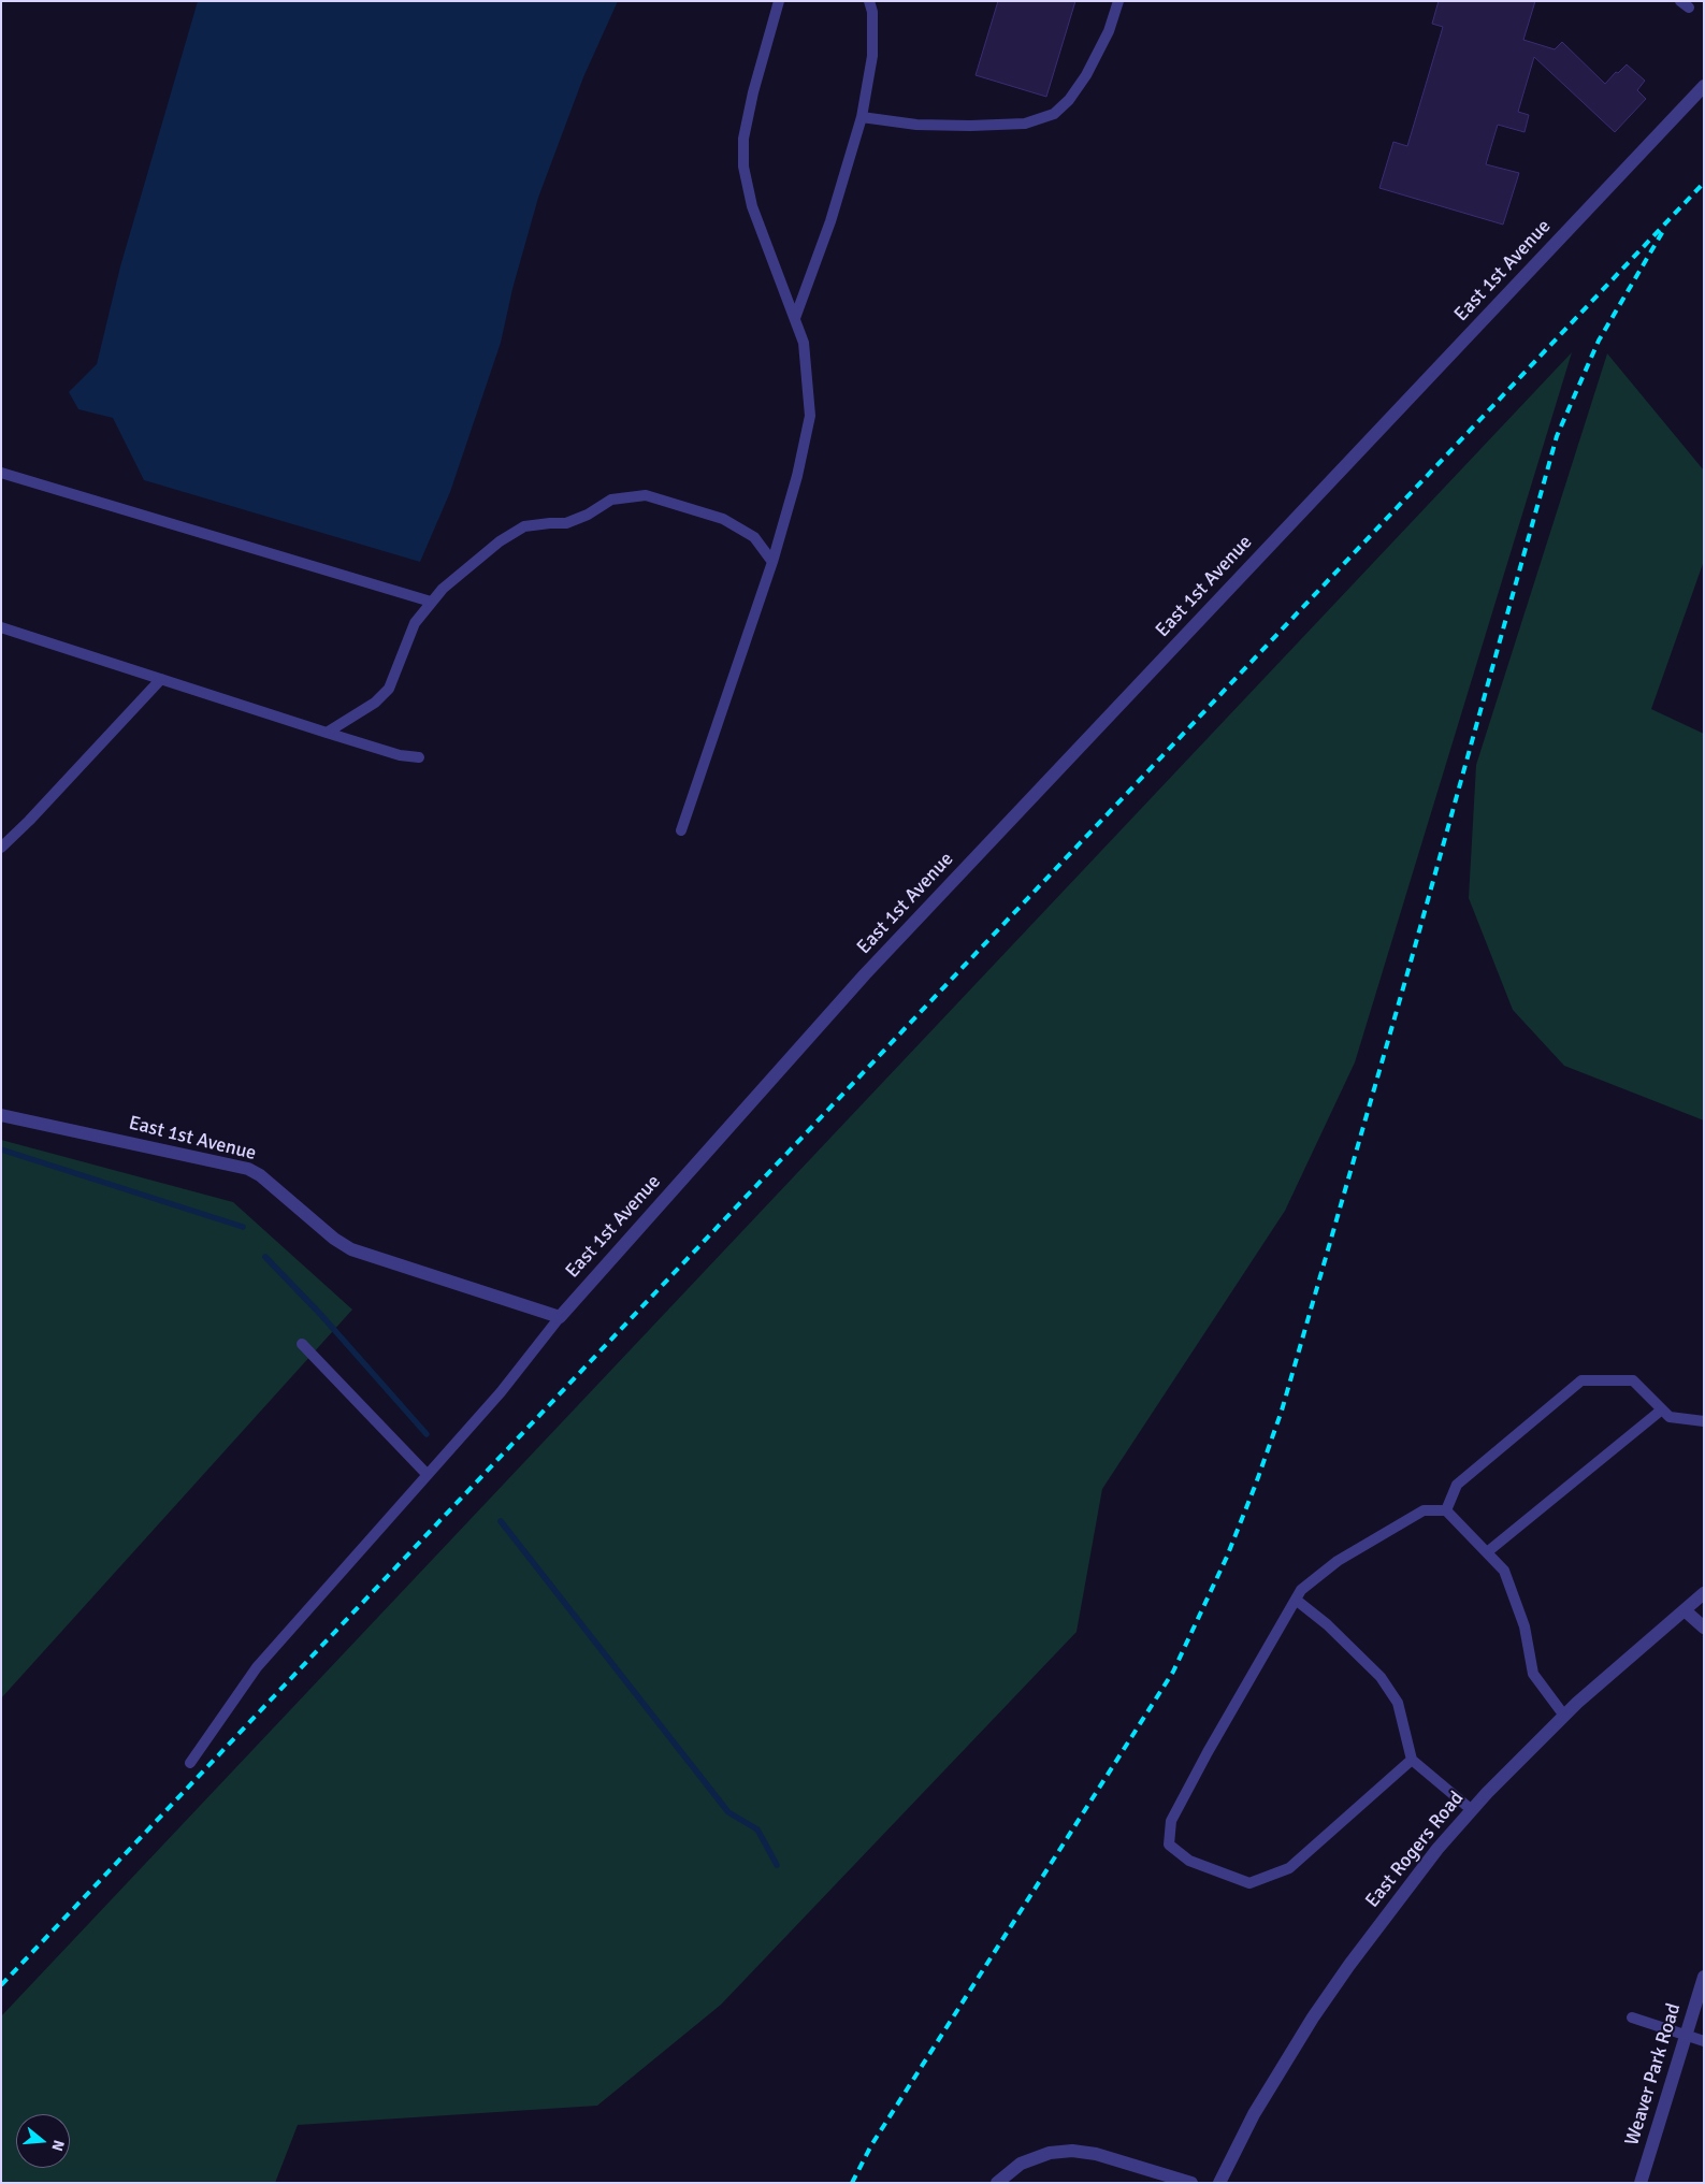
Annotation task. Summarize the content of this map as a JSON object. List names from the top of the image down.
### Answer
{
  "streets": {
    "street": ["East 1st Avenue", "East Rogers Road", "Weaver Park Road"]
  },
  "north": "right"
}
